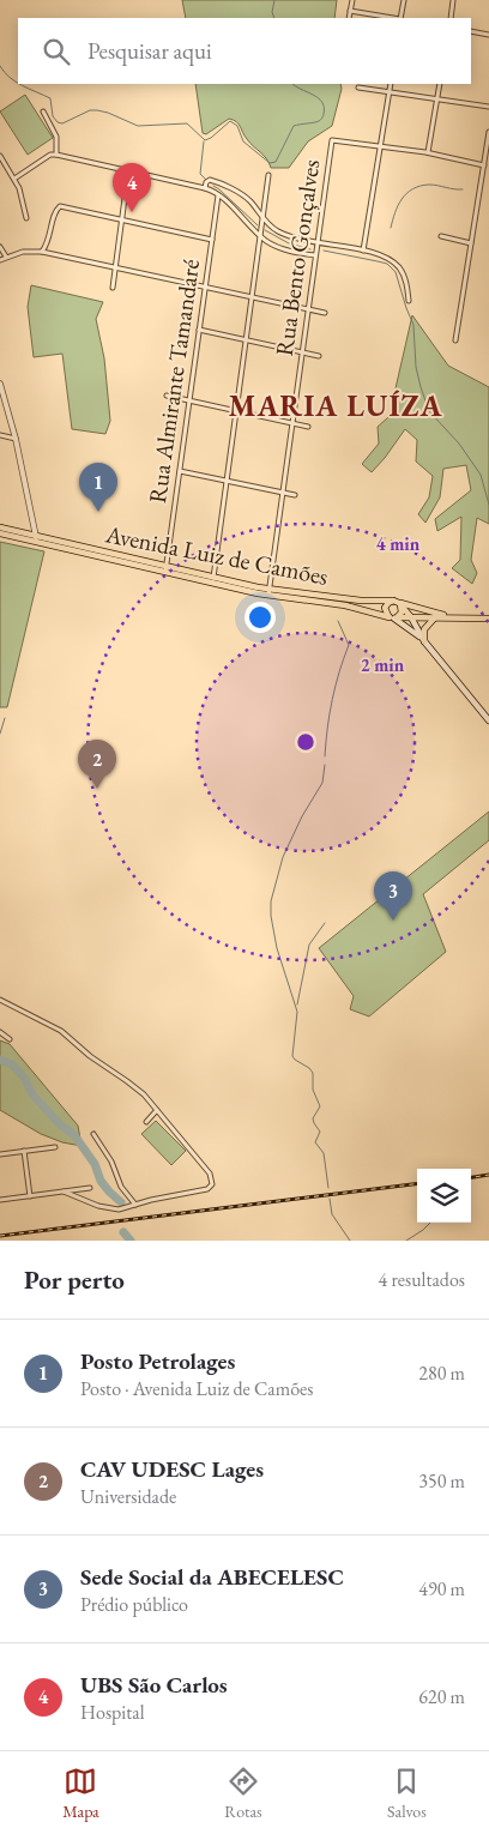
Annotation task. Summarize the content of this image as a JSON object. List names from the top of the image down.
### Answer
{
  "streets": {
    "main road": ["Avenida Luiz de Camões"],
    "street": ["Rua Bento Gonçalves", "Rua Almirante Tamandaré"]
  },
  "crossings": [
    ["Rua Bento Gonçalves", "Avenida Luiz de Camões"],
    ["Rua Almirante Tamandaré", "Avenida Luiz de Camões"]
  ],
  "districts": ["MARIA LUÍZA"],
  "page": {
    "search": "Pesquisar aqui",
    "pins": [
      "4",
      "1",
      "2",
      "3"
    ],
    "heading": ["Por perto", "4 resultados"],
    "list": [
      {
        "mark": "1",
        "name": "Posto Petrolages",
        "note": "Posto · Avenida Luiz de Camões",
        "value": "280 m"
      },
      {
        "mark": "2",
        "name": "CAV UDESC Lages",
        "note": "Universidade",
        "value": "350 m"
      },
      {
        "mark": "3",
        "name": "Sede Social da ABECELESC",
        "note": "Prédio público",
        "value": "490 m"
      },
      {
        "mark": "4",
        "name": "UBS São Carlos",
        "note": "Hospital",
        "value": "620 m"
      }
    ],
    "nav": ["Mapa", "Rotas", "Salvos"]
  },
  "rings": ["4 min", "2 min"]
}
